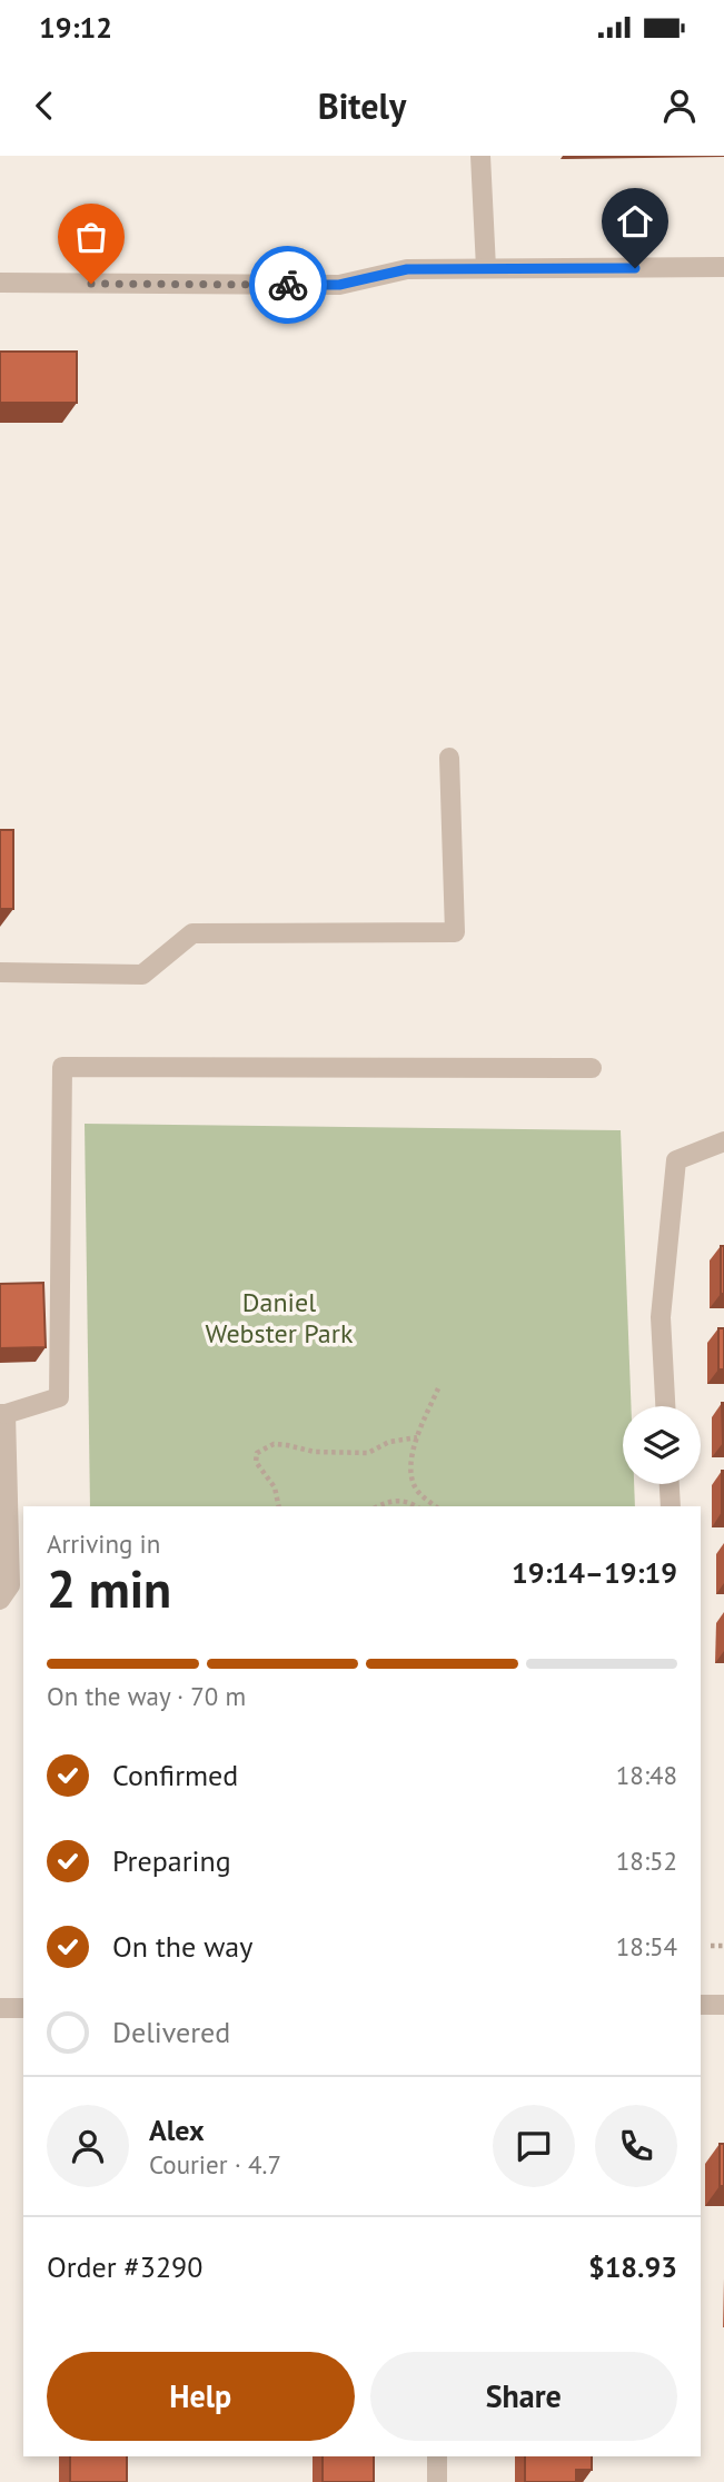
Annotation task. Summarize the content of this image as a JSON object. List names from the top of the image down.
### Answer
{
  "parks": ["Daniel Webster Park"],
  "page": {
    "status": "19:12",
    "header": "Bitely",
    "heading": ["2 min", "Arriving in", "19:14–19:19"],
    "panel": [
      "Alex",
      "Courier · 4.7",
      "Order #3290",
      "$18.93"
    ],
    "bar": "On the way · 70 m",
    "list": [
      ["Confirmed", "18:48"],
      ["Preparing", "18:52"],
      ["On the way", "18:54"],
      "Delivered"
    ],
    "buttons": ["Help", "Share"]
  }
}
